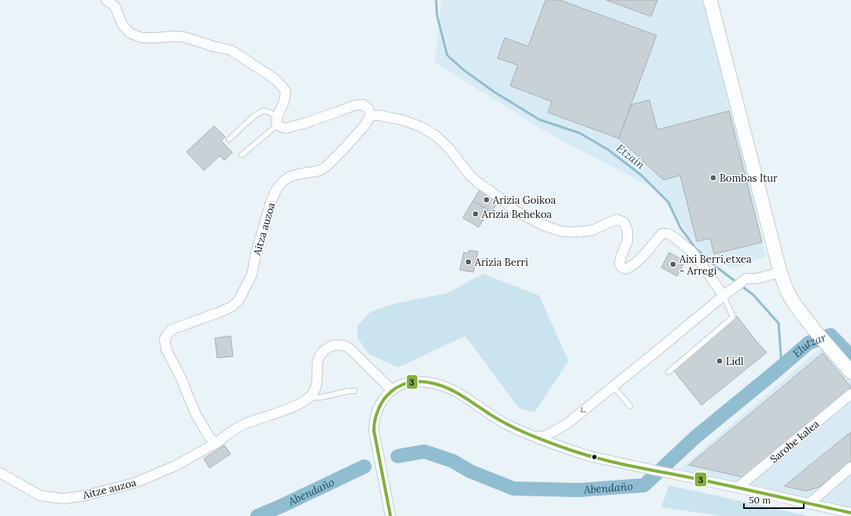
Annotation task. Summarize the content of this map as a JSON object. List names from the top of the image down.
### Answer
{
  "streets": {
    "street": ["Aitza auzoa", "Sarobe kalea", "Aitze auzoa"]
  },
  "crossings": [
    ["Aitza auzoa", "Aitze auzoa"]
  ],
  "water": ["Etzain", "Elutzar", "Abendaño"],
  "places": [
    "Bombas Itur",
    "Arizia Goikoa",
    "Arizia Behekoa",
    "Arizia Berri",
    "Aixi Berri,etxea - Arregi",
    "Lidl"
  ],
  "lines": ["transit line 3"],
  "scale_bar": "50 m"
}
